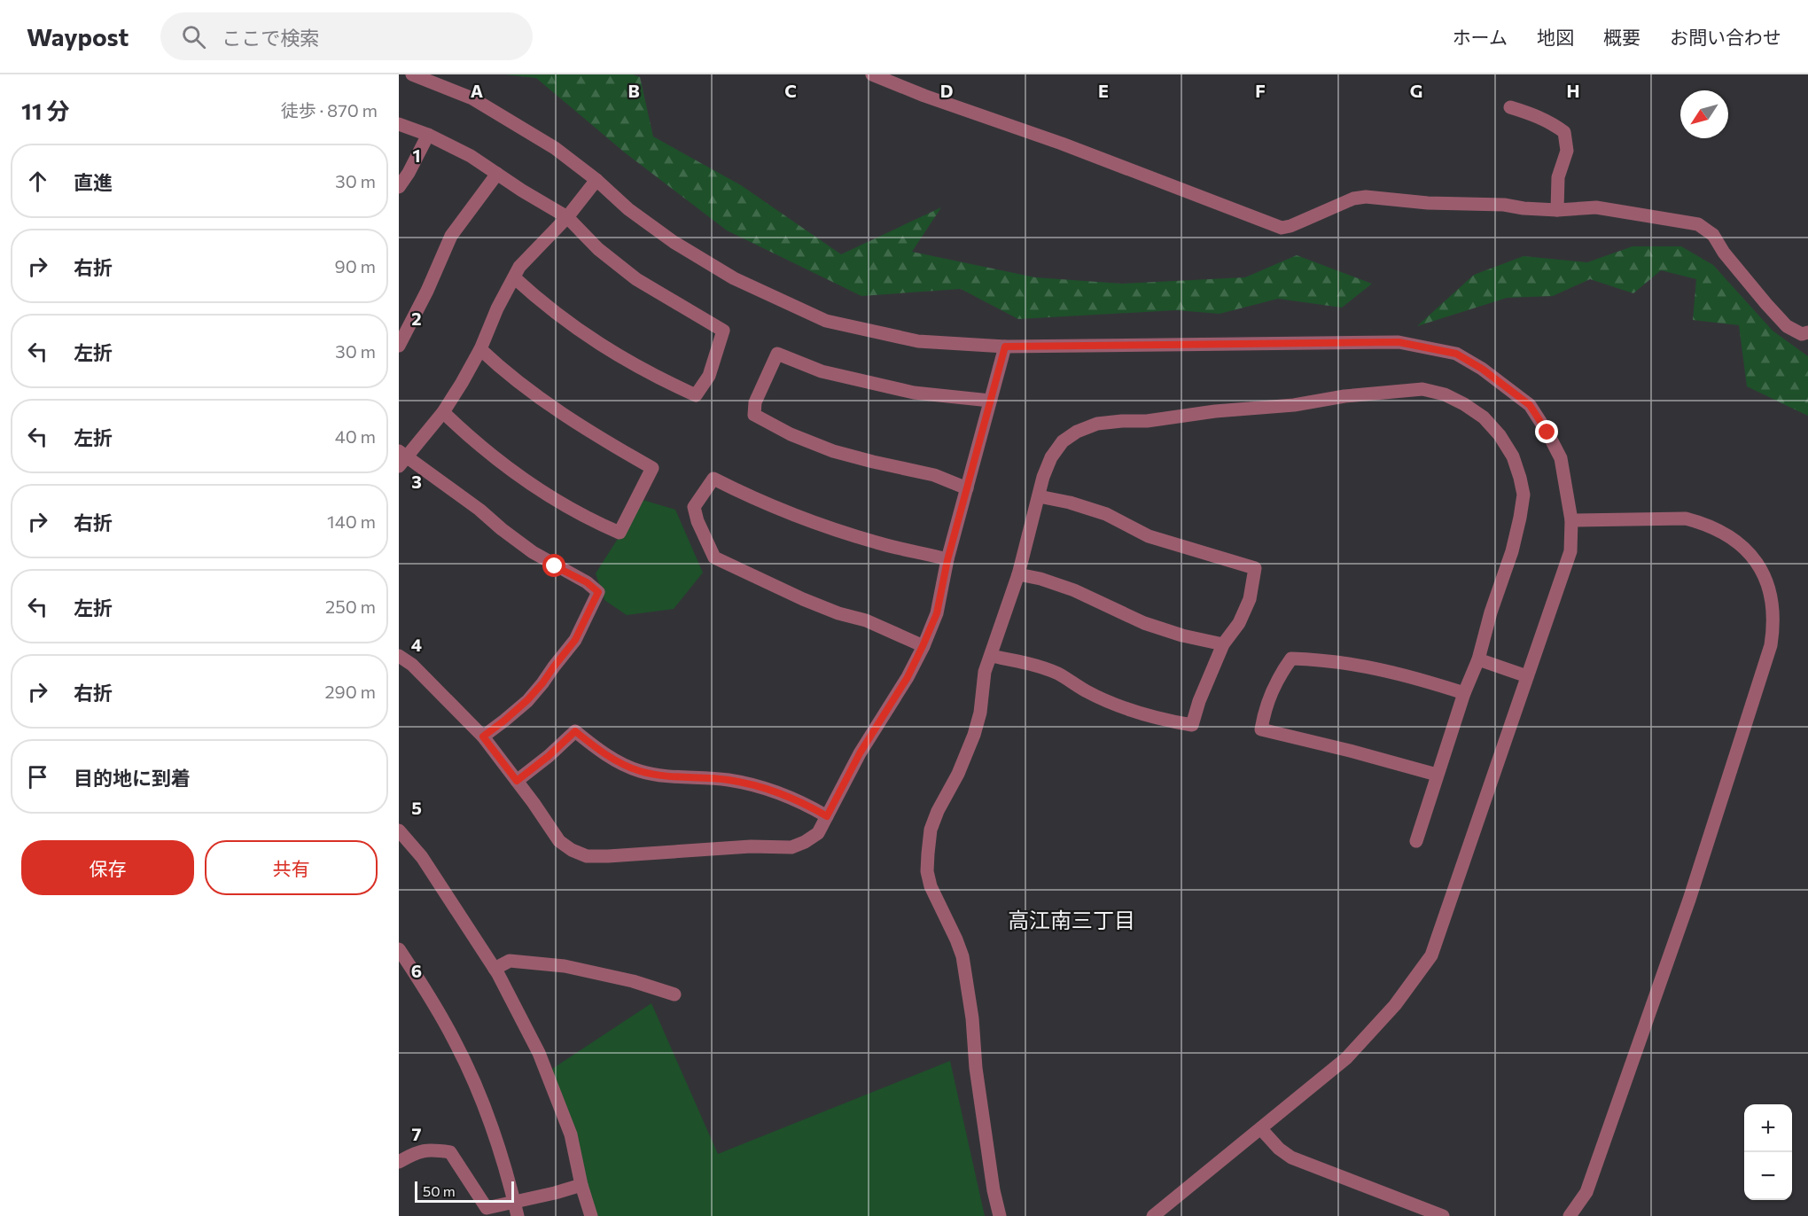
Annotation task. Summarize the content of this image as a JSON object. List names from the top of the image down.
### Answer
{
  "districts": ["高江南三丁目"],
  "scale_bar": "50 m",
  "north": "bottom left",
  "page": {
    "header": "Waypost",
    "search": "ここで検索",
    "nav": [
      "ホーム",
      "地図",
      "概要",
      "お問い合わせ"
    ],
    "heading": ["11 分", "徒歩 · 870 m"],
    "list": [
      ["直進", "30 m"],
      ["右折", "90 m"],
      ["左折", "30 m"],
      ["左折", "40 m"],
      ["右折", "140 m"],
      ["左折", "250 m"],
      ["右折", "290 m"],
      "目的地に到着"
    ],
    "buttons": ["保存", "共有"],
    "map_buttons": ["+", "−"],
    "scale": "50 m"
  },
  "grid": {
    "columns": [
      "A",
      "B",
      "C",
      "D",
      "E",
      "F",
      "G",
      "H"
    ],
    "rows": [
      "1",
      "2",
      "3",
      "4",
      "5",
      "6",
      "7"
    ]
  }
}
